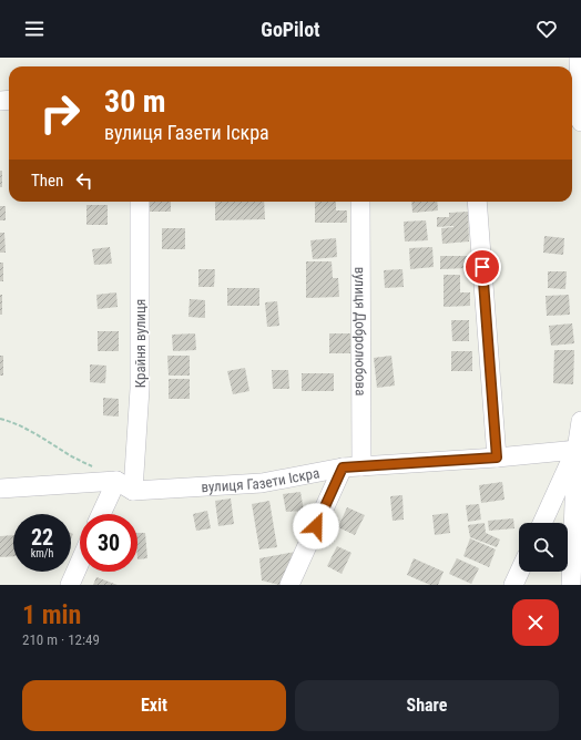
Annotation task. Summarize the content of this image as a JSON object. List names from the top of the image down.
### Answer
{
  "streets": {
    "street": ["вулиця Добролюбова", "Крайня вулиця", "вулиця Газети Іскра"]
  },
  "crossings": [
    ["вулиця Добролюбова", "вулиця Газети Іскра"],
    ["Крайня вулиця", "вулиця Газети Іскра"]
  ],
  "page": {
    "header": "GoPilot",
    "turn": ["30 m", "вулиця Газети Іскра"],
    "then": "Then",
    "speed": "22 km/h",
    "limit": "30",
    "heading": ["1 min", "210 m · 12:49"],
    "buttons": ["Exit", "Share"]
  }
}
